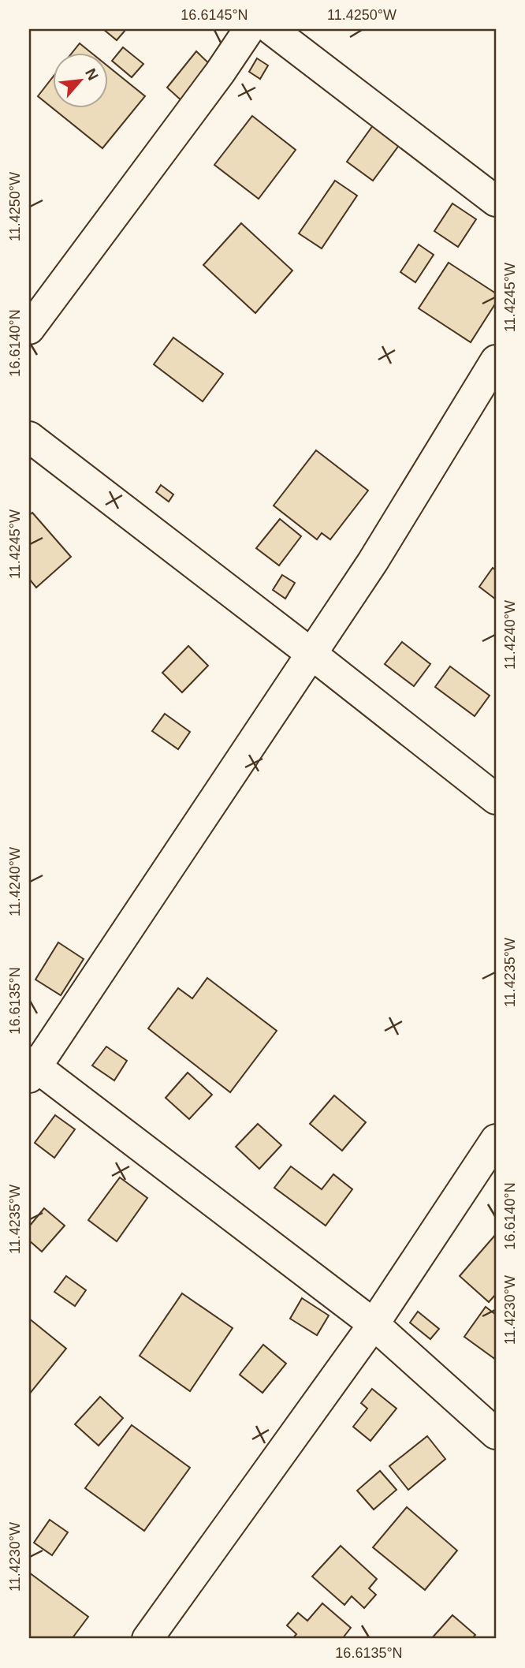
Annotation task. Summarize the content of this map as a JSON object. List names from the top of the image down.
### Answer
{
  "north": "top right",
  "coordinates": [
    "16.6145°N",
    "11.4250°W",
    "11.4245°W",
    "16.6140°N",
    "11.4240°W",
    "11.4235°W",
    "16.6135°N",
    "11.4230°W"
  ]
}
